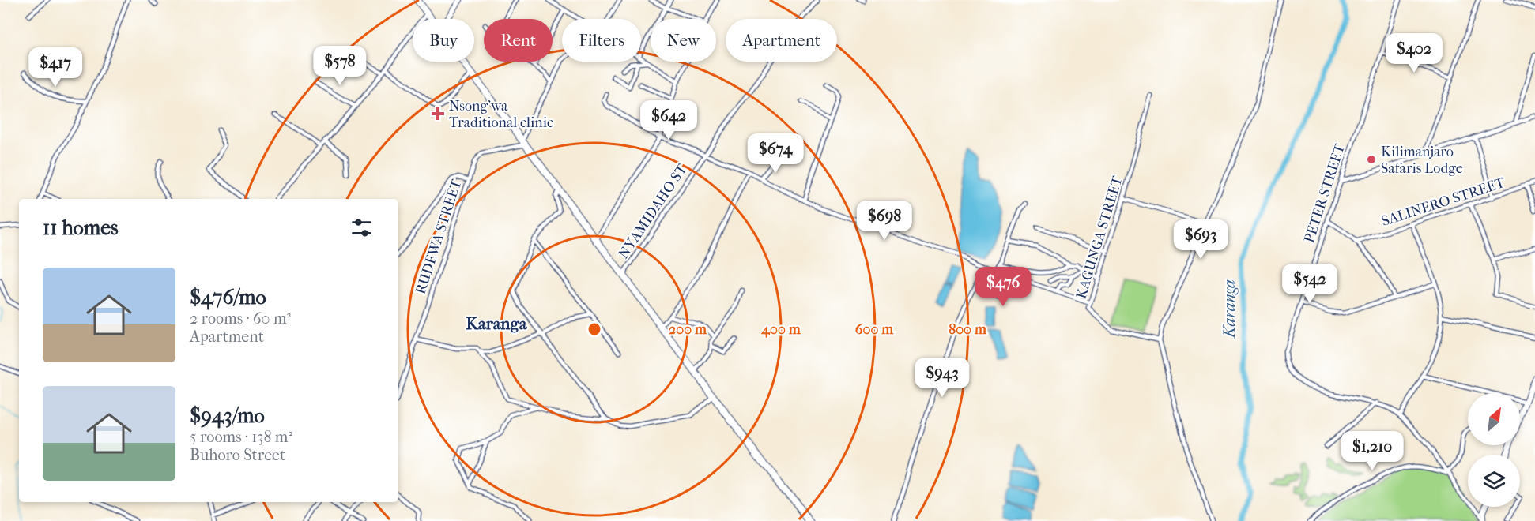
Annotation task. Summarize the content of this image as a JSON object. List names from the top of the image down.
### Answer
{
  "streets": {
    "street": [
      "PETER STREET",
      "SALINERO STREET",
      "NYAMIDAHO ST",
      "RUDEWA STREET",
      "KAGUNGA STREET"
    ]
  },
  "districts": ["Karanga"],
  "water": ["Karanga"],
  "places": {
    "health": ["Nsong'wa Traditional clinic"],
    "other": ["Kilimanjaro Safaris Lodge"]
  },
  "north": "top right",
  "page": {
    "chip": [
      "Buy",
      "Rent",
      "Filters",
      "New",
      "Apartment"
    ],
    "price": [
      "$402",
      "$578",
      "$417",
      "$642",
      "$674",
      "$698",
      "$693",
      "$542",
      "$476",
      "$943",
      "$1,210"
    ],
    "heading": "11 homes",
    "list": [
      {
        "name": "$476/mo",
        "note": "2 rooms · 60 m² · Apartment"
      },
      {
        "name": "$943/mo",
        "note": "5 rooms · 138 m² · Buhoro Street"
      }
    ]
  },
  "rings": [
    "200 m",
    "400 m",
    "600 m",
    "800 m"
  ]
}
